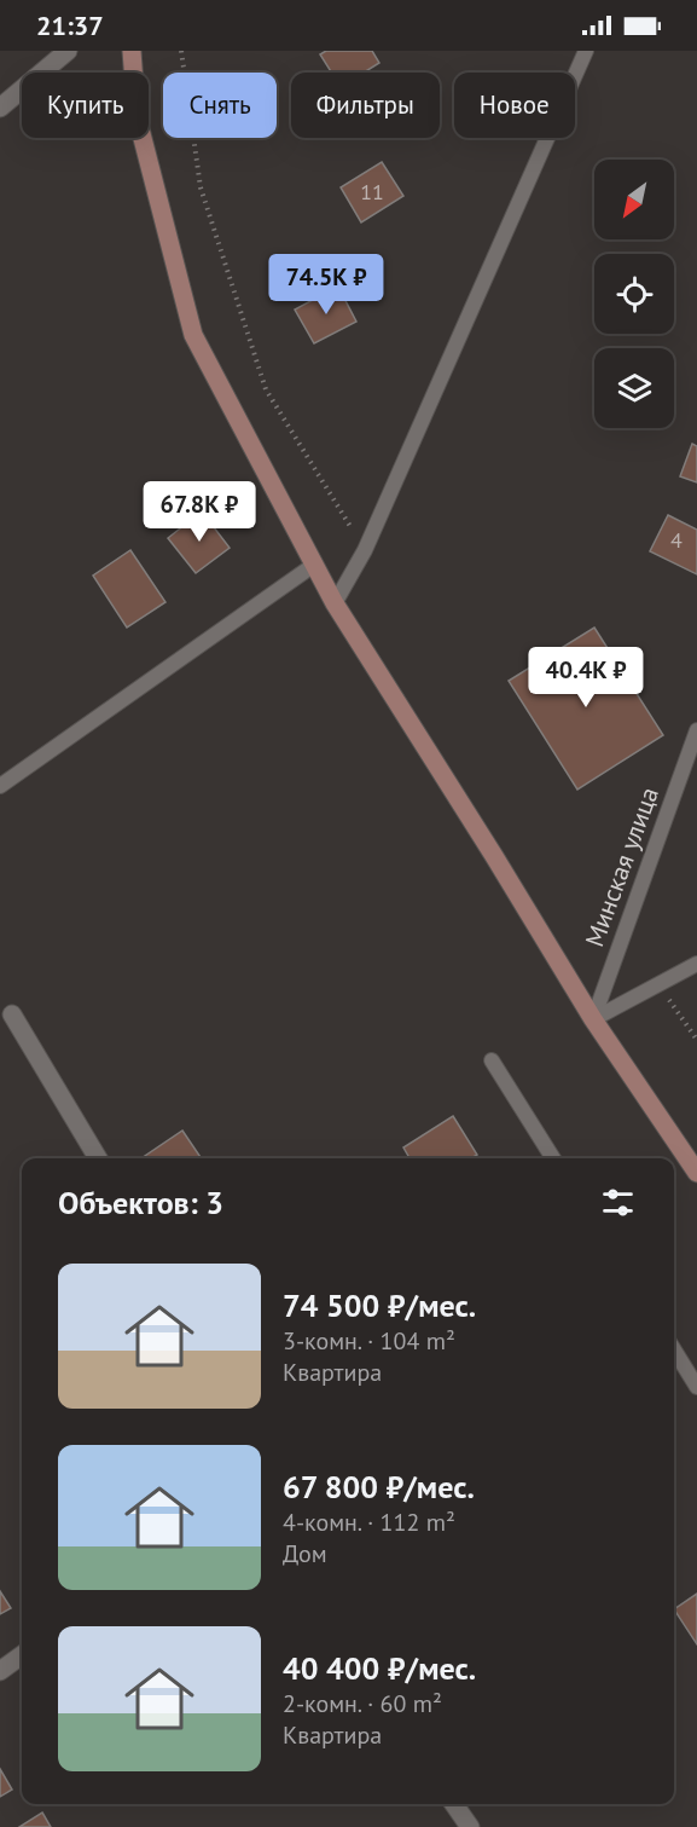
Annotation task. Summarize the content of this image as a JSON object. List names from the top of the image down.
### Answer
{
  "streets": {
    "lane": ["Минская улица"]
  },
  "house_numbers": ["11", "4"],
  "north": "bottom left",
  "page": {
    "status": "21:37",
    "chip": [
      "Купить",
      "Снять",
      "Фильтры",
      "Новое"
    ],
    "price": ["74.5K ₽", "67.8K ₽", "40.4K ₽"],
    "heading": "Объектов: 3",
    "list": [
      {
        "name": "74 500 ₽/мес.",
        "note": "3-комн. · 104 m² · Квартира"
      },
      {
        "name": "67 800 ₽/мес.",
        "note": "4-комн. · 112 m² · Дом"
      },
      {
        "name": "40 400 ₽/мес.",
        "note": "2-комн. · 60 m² · Квартира"
      }
    ]
  }
}
